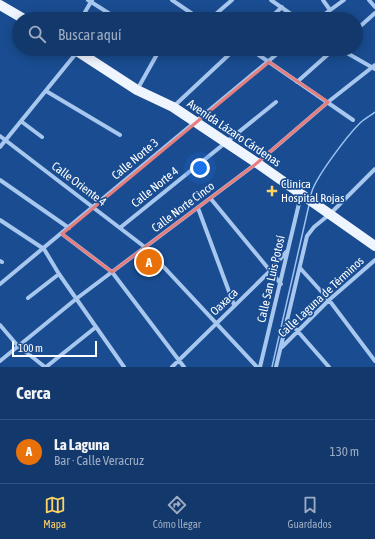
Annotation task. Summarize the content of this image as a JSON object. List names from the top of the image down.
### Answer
{
  "streets": {
    "main road": ["Avenida Lázaro Cárdenas"],
    "street": [
      "Calle Norte 3",
      "Calle Oriente 4",
      "Calle Norte 4",
      "Calle Norte Cinco",
      "Calle San Luis Potosí",
      "Calle Laguna de Términos",
      "Oaxaca"
    ]
  },
  "crossings": [
    ["Avenida Lázaro Cárdenas", "Calle Norte 3"],
    ["Avenida Lázaro Cárdenas", "Calle Norte 4"],
    ["Avenida Lázaro Cárdenas", "Calle Norte Cinco"],
    ["Avenida Lázaro Cárdenas", "Calle San Luis Potosí"],
    ["Calle Norte 3", "Calle Oriente 4"],
    ["Calle Oriente 4", "Calle Norte 4"],
    ["Calle Oriente 4", "Calle Norte Cinco"],
    ["Calle Oriente 4", "Oaxaca"],
    ["Calle San Luis Potosí", "Calle Laguna de Términos"],
    ["Calle San Luis Potosí", "Oaxaca"]
  ],
  "places": {
    "health": ["Clinica Hospital Rojas"]
  },
  "scale_bar": "100 m",
  "page": {
    "search": "Buscar aquí",
    "pins": "A",
    "scale": "100 m",
    "heading": "Cerca",
    "list": [
      {
        "mark": "A",
        "name": "La Laguna",
        "note": "Bar · Calle Veracruz",
        "value": "130 m"
      }
    ],
    "nav": ["Mapa", "Cómo llegar", "Guardados"]
  }
}
